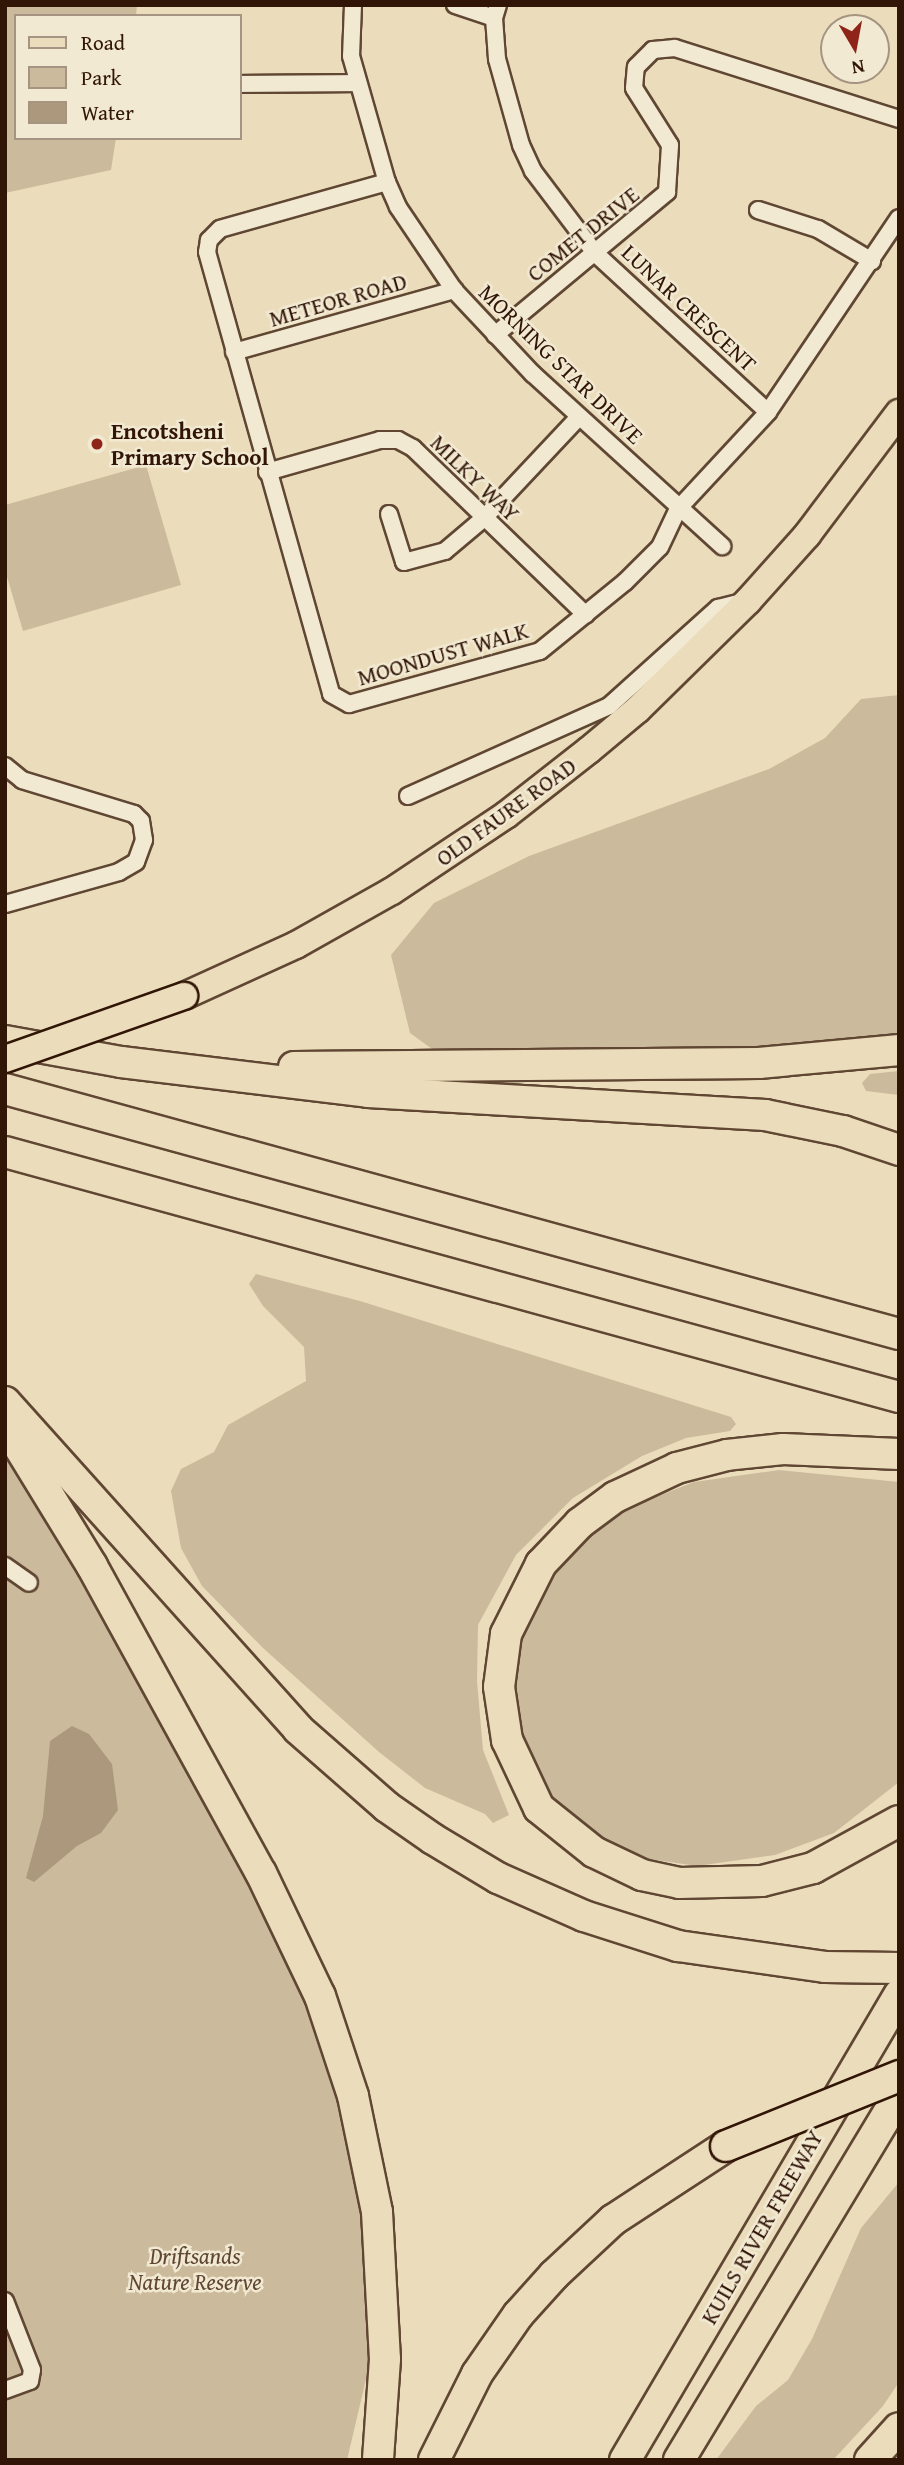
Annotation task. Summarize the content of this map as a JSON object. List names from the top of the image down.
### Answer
{
  "streets": {
    "highway": ["KUILS RIVER FREEWAY"],
    "main road": ["OLD FAURE ROAD"],
    "street": [
      "COMET DRIVE",
      "METEOR ROAD",
      "LUNAR CRESCENT",
      "MORNING STAR DRIVE",
      "MILKY WAY",
      "MOONDUST WALK"
    ]
  },
  "crossings": [
    ["COMET DRIVE", "LUNAR CRESCENT"],
    ["COMET DRIVE", "MORNING STAR DRIVE"],
    ["METEOR ROAD", "MORNING STAR DRIVE"],
    ["METEOR ROAD", "MOONDUST WALK"],
    ["LUNAR CRESCENT", "MOONDUST WALK"],
    ["MORNING STAR DRIVE", "MOONDUST WALK"],
    ["MILKY WAY", "MOONDUST WALK"]
  ],
  "parks": ["Driftsands Nature Reserve"],
  "places": ["Encotsheni Primary School"],
  "legend": ["Road", "Park", "Water"],
  "north": "bottom"
}
